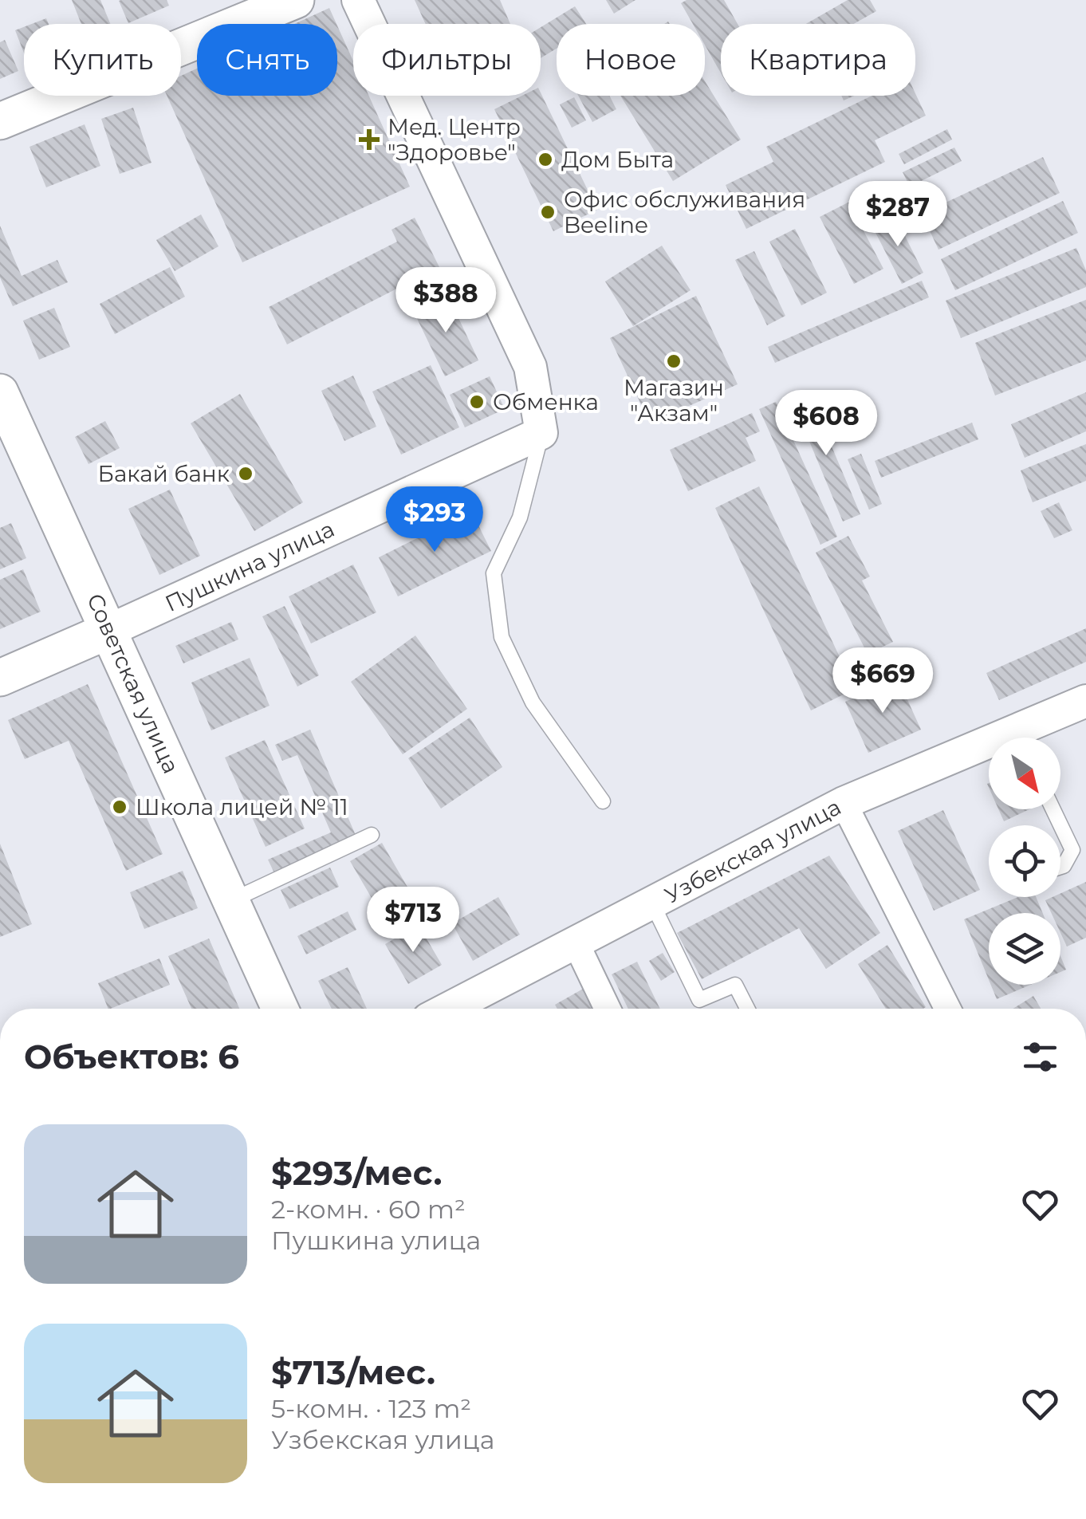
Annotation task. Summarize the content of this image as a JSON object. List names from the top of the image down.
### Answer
{
  "streets": {
    "main road": ["Пушкина улица", "Советская улица"],
    "street": ["Узбекская улица"]
  },
  "crossings": [
    ["Пушкина улица", "Советская улица"]
  ],
  "places": {
    "health": ["Мед. Центр \"Здоровье\""],
    "other": [
      "Дом Быта",
      "Офис обслуживания Beeline",
      "Магазин \"Акзам\"",
      "Обменка",
      "Бакай банк",
      "Школа лицей № 11"
    ]
  },
  "north": "bottom right",
  "page": {
    "chip": [
      "Купить",
      "Снять",
      "Фильтры",
      "Новое",
      "Квартира"
    ],
    "price": [
      "$287",
      "$388",
      "$608",
      "$293",
      "$669",
      "$713"
    ],
    "heading": "Объектов: 6",
    "list": [
      {
        "name": "$293/мес.",
        "note": "2-комн. · 60 m² · Пушкина улица"
      },
      {
        "name": "$713/мес.",
        "note": "5-комн. · 123 m² · Узбекская улица"
      }
    ]
  }
}
